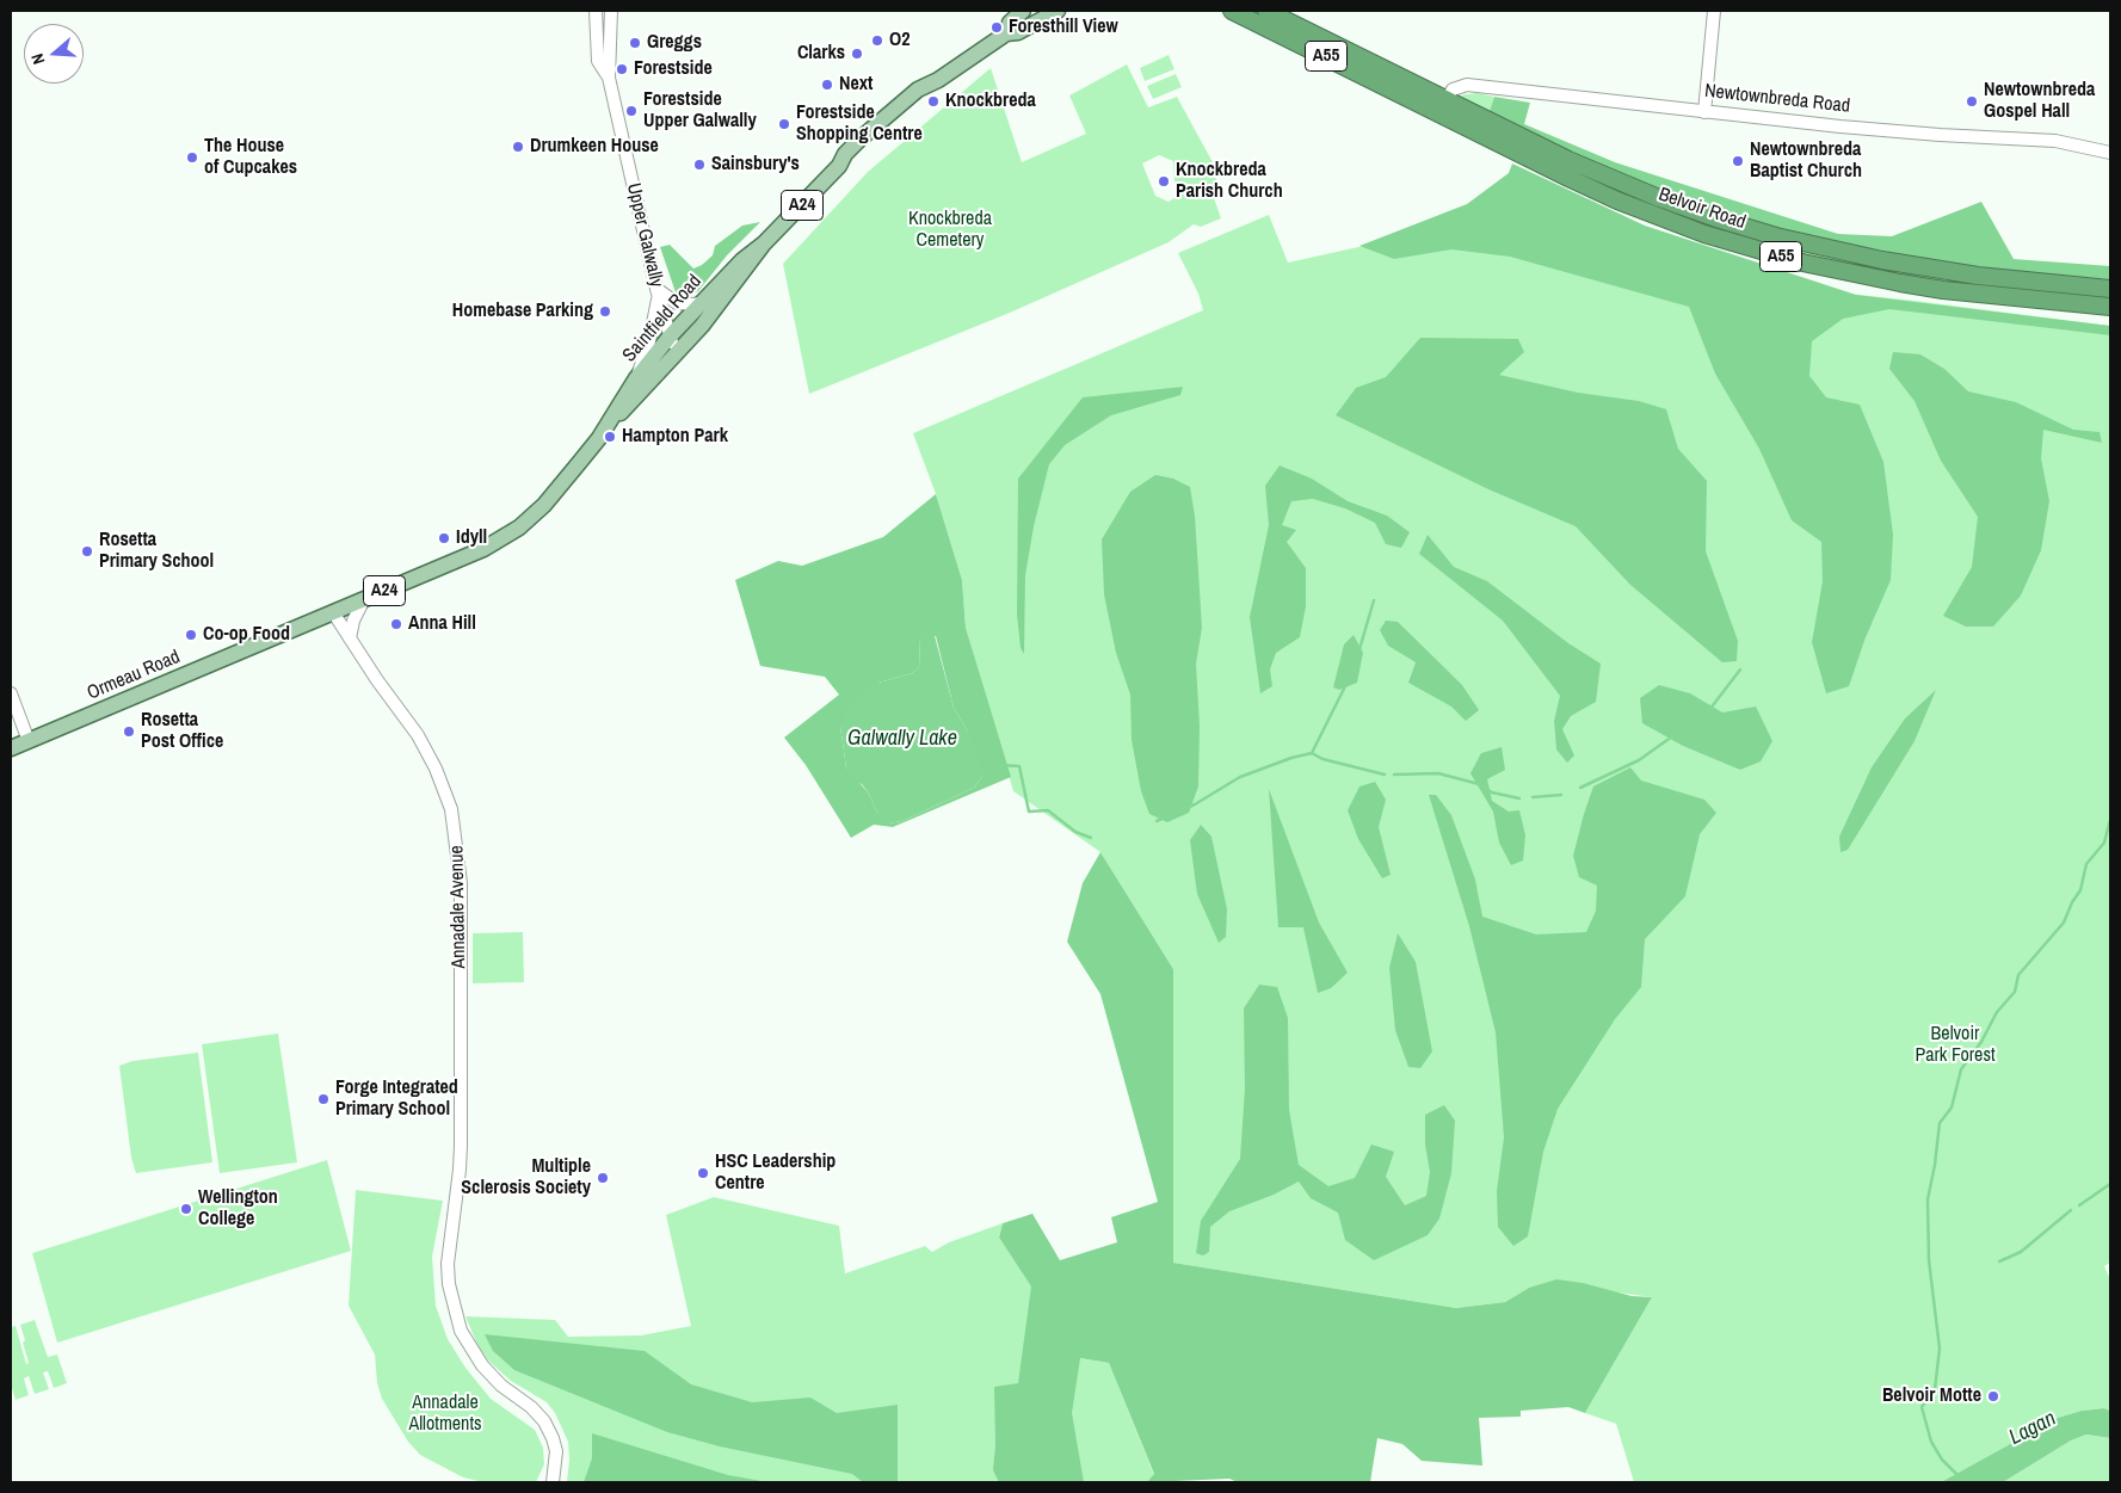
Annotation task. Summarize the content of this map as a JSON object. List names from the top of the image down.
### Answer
{
  "streets": {
    "highway": ["A55", "Belvoir Road"],
    "main road": ["A24", "Saintfield Road", "Ormeau Road"],
    "street": ["Newtownbreda Road", "Upper Galwally", "Annadale Avenue"]
  },
  "crossings": [
    ["A55", "Newtownbreda Road"],
    ["A55", "Belvoir Road"],
    ["Newtownbreda Road", "Belvoir Road"],
    ["Upper Galwally", "Saintfield Road"],
    ["Saintfield Road", "Ormeau Road"],
    ["Ormeau Road", "Annadale Avenue"]
  ],
  "water": ["Galwally Lake", "Lagan"],
  "parks": ["Knockbreda Cemetery", "Belvoir Park Forest", "Annadale Allotments"],
  "places": [
    "Foresthill View",
    "O2",
    "Greggs",
    "Clarks",
    "Forestside",
    "Next",
    "Knockbreda",
    "Newtownbreda Gospel Hall",
    "Forestside Upper Galwally",
    "Forestside Shopping Centre",
    "Drumkeen House",
    "The House of Cupcakes",
    "Newtownbreda Baptist Church",
    "Sainsbury's",
    "Knockbreda Parish Church",
    "Homebase Parking",
    "Hampton Park",
    "Idyll",
    "Rosetta Primary School",
    "Anna Hill",
    "Co-op Food",
    "Rosetta Post Office",
    "Forge Integrated Primary School",
    "HSC Leadership Centre",
    "Multiple Sclerosis Society",
    "Wellington College",
    "Belvoir Motte"
  ],
  "north": "left"
}
